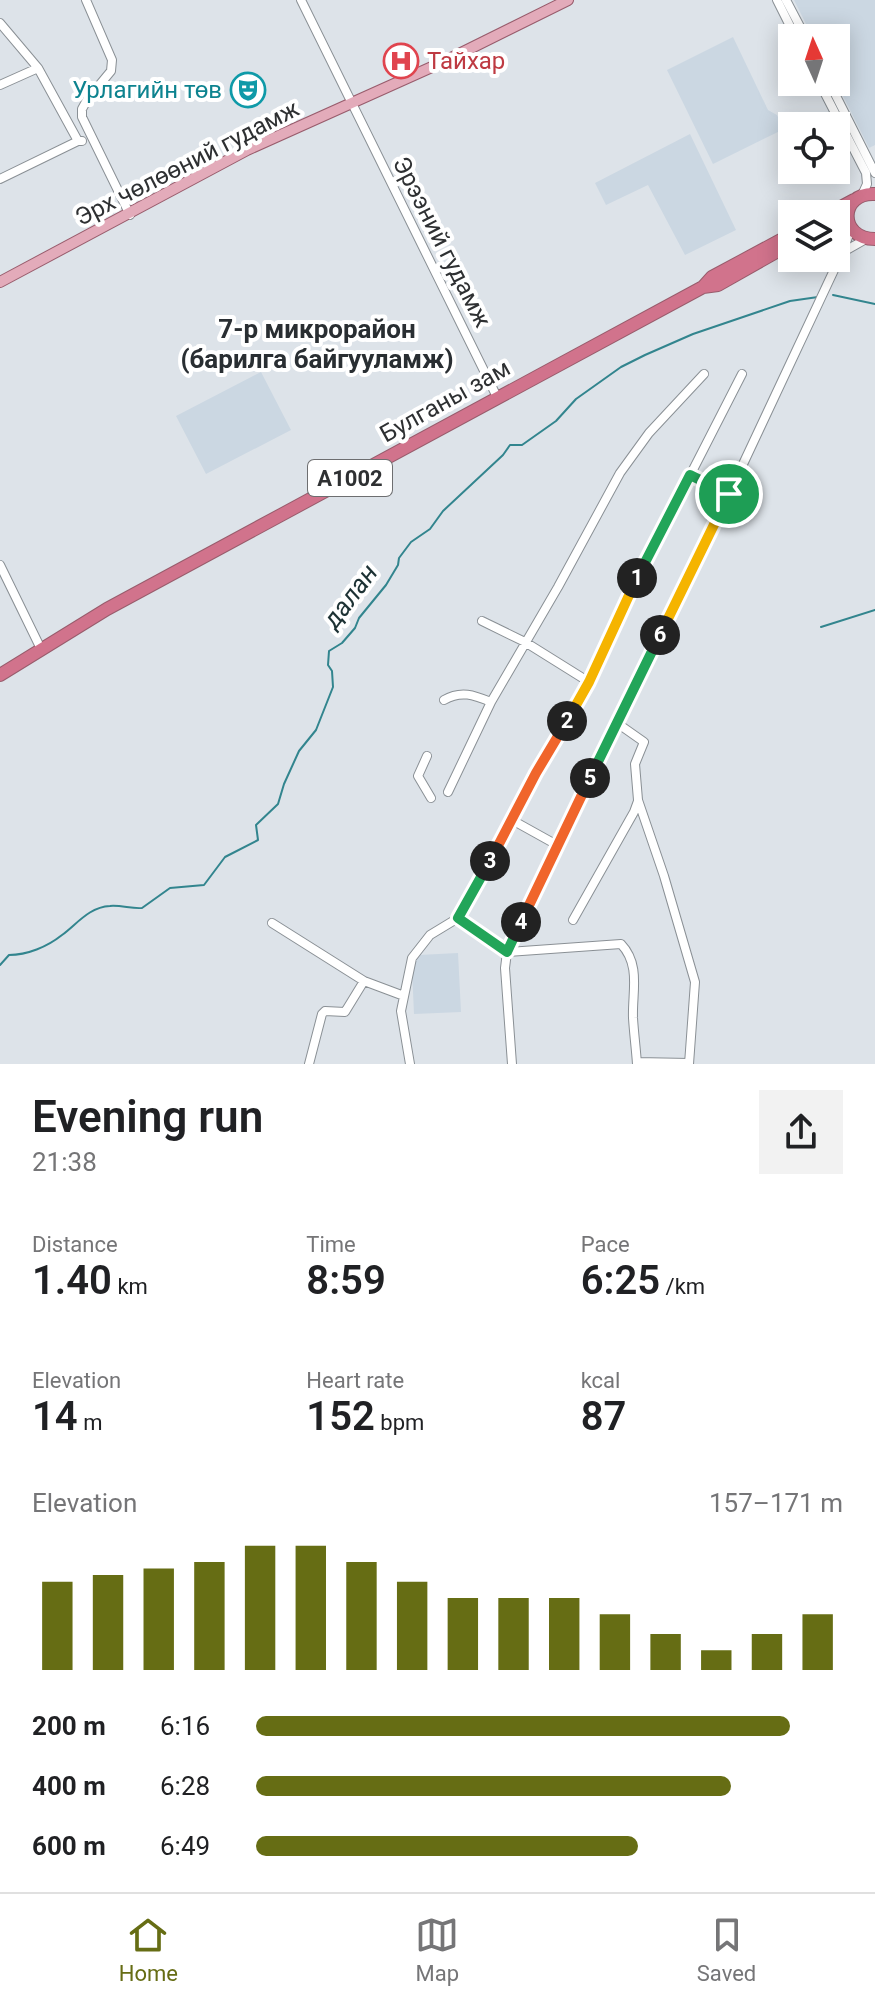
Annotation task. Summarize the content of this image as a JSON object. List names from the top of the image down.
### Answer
{
  "streets": {
    "highway": ["Булганы зам", "A1002"],
    "main road": ["Эрх чөлөөний гудамж"],
    "street": ["Эрээний гудамж"]
  },
  "crossings": [
    ["Эрх чөлөөний гудамж", "Эрээний гудамж"],
    ["Эрээний гудамж", "Булганы зам"]
  ],
  "districts": ["7-р микрорайон (барилга байгууламж)"],
  "water": ["далан"],
  "places": {
    "hospital": ["Тайхар"],
    "theatre": ["Урлагийн төв"]
  },
  "north": "top",
  "page": {
    "pins": [
      "1",
      "6",
      "2",
      "5",
      "3",
      "4"
    ],
    "heading": ["Evening run", "21:38"],
    "stats": [
      ["Distance", "1.40 km"],
      ["Time", "8:59"],
      ["Pace", "6:25 /km"],
      ["Elevation", "14 m"],
      ["Heart rate", "152 bpm"],
      ["kcal", "87"]
    ],
    "chart": ["Elevation", "157–171 m"],
    "list": [
      {
        "name": "200 m",
        "note": "6:16"
      },
      {
        "name": "400 m",
        "note": "6:28"
      },
      {
        "name": "600 m",
        "note": "6:49"
      }
    ],
    "tabs": ["Home", "Map", "Saved"]
  }
}
